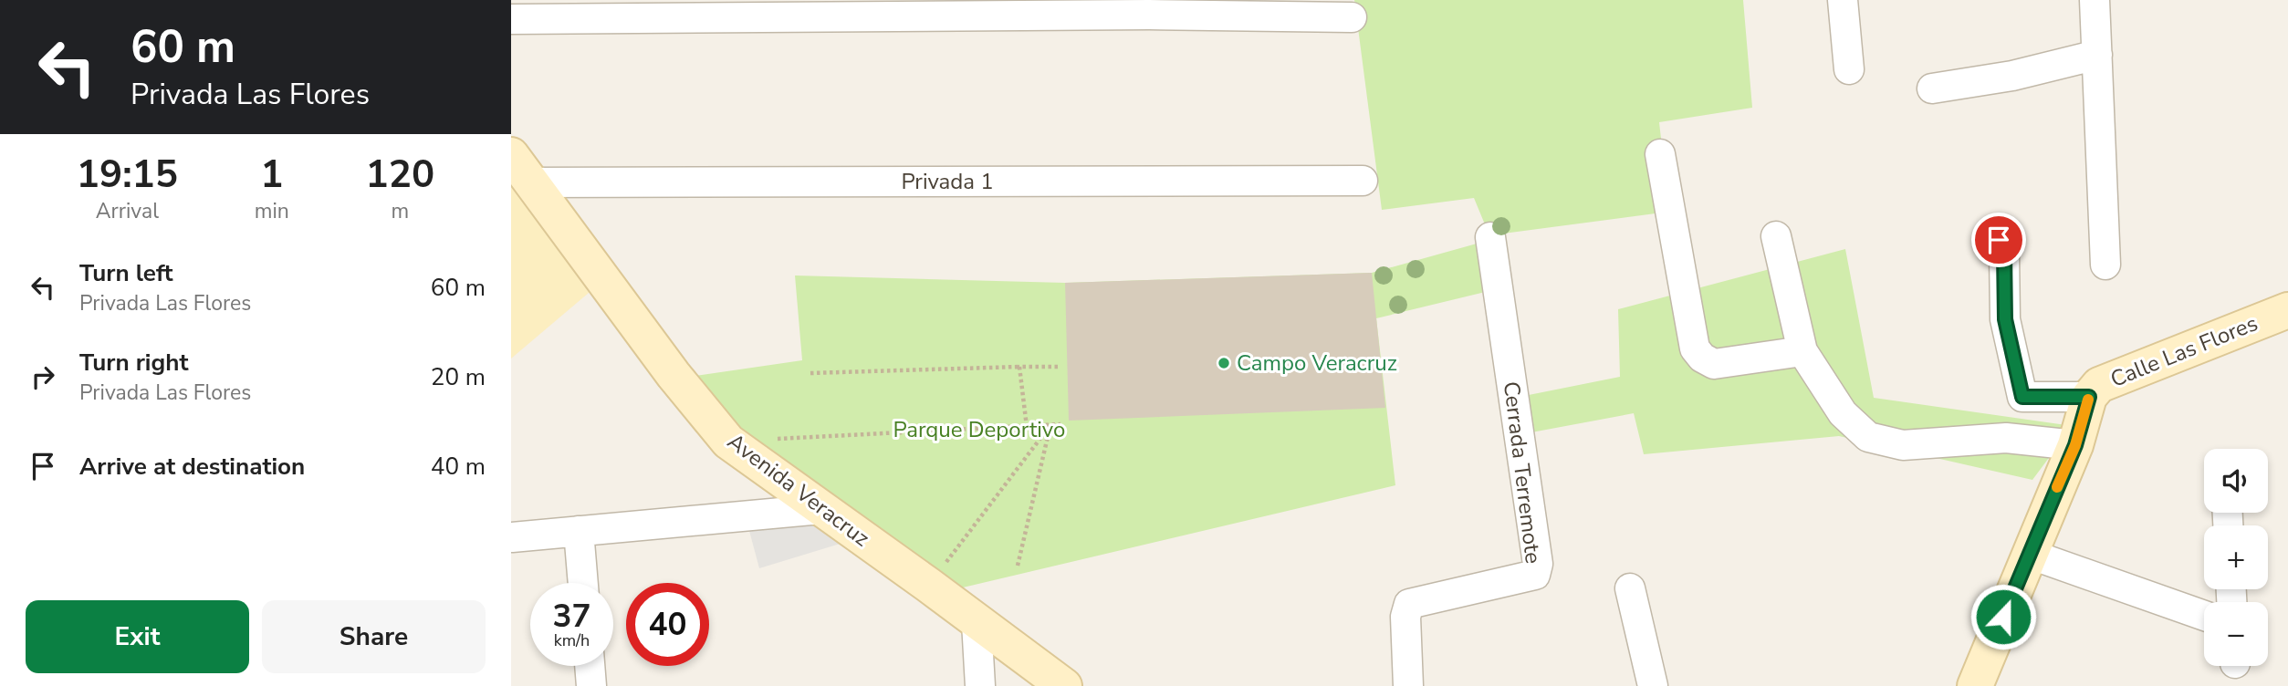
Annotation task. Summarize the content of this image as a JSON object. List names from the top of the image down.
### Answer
{
  "streets": {
    "street": [
      "Privada 1",
      "Calle Las Flores",
      "Cerrada Terremote",
      "Avenida Veracruz"
    ]
  },
  "crossings": [
    ["Privada 1", "Avenida Veracruz"]
  ],
  "parks": ["Parque Deportivo"],
  "places": ["Campo Veracruz"],
  "page": {
    "turn": ["60 m", "Privada Las Flores"],
    "eta": [
      "19:15",
      "Arrival",
      "1",
      "min",
      "120",
      "m"
    ],
    "list": [
      {
        "name": "Turn left",
        "note": "Privada Las Flores",
        "value": "60 m"
      },
      {
        "name": "Turn right",
        "note": "Privada Las Flores",
        "value": "20 m"
      },
      {
        "name": "Arrive at destination",
        "value": "40 m"
      }
    ],
    "map_buttons": ["+", "−"],
    "speed": "37 km/h",
    "limit": "40",
    "buttons": ["Exit", "Share"]
  }
}
